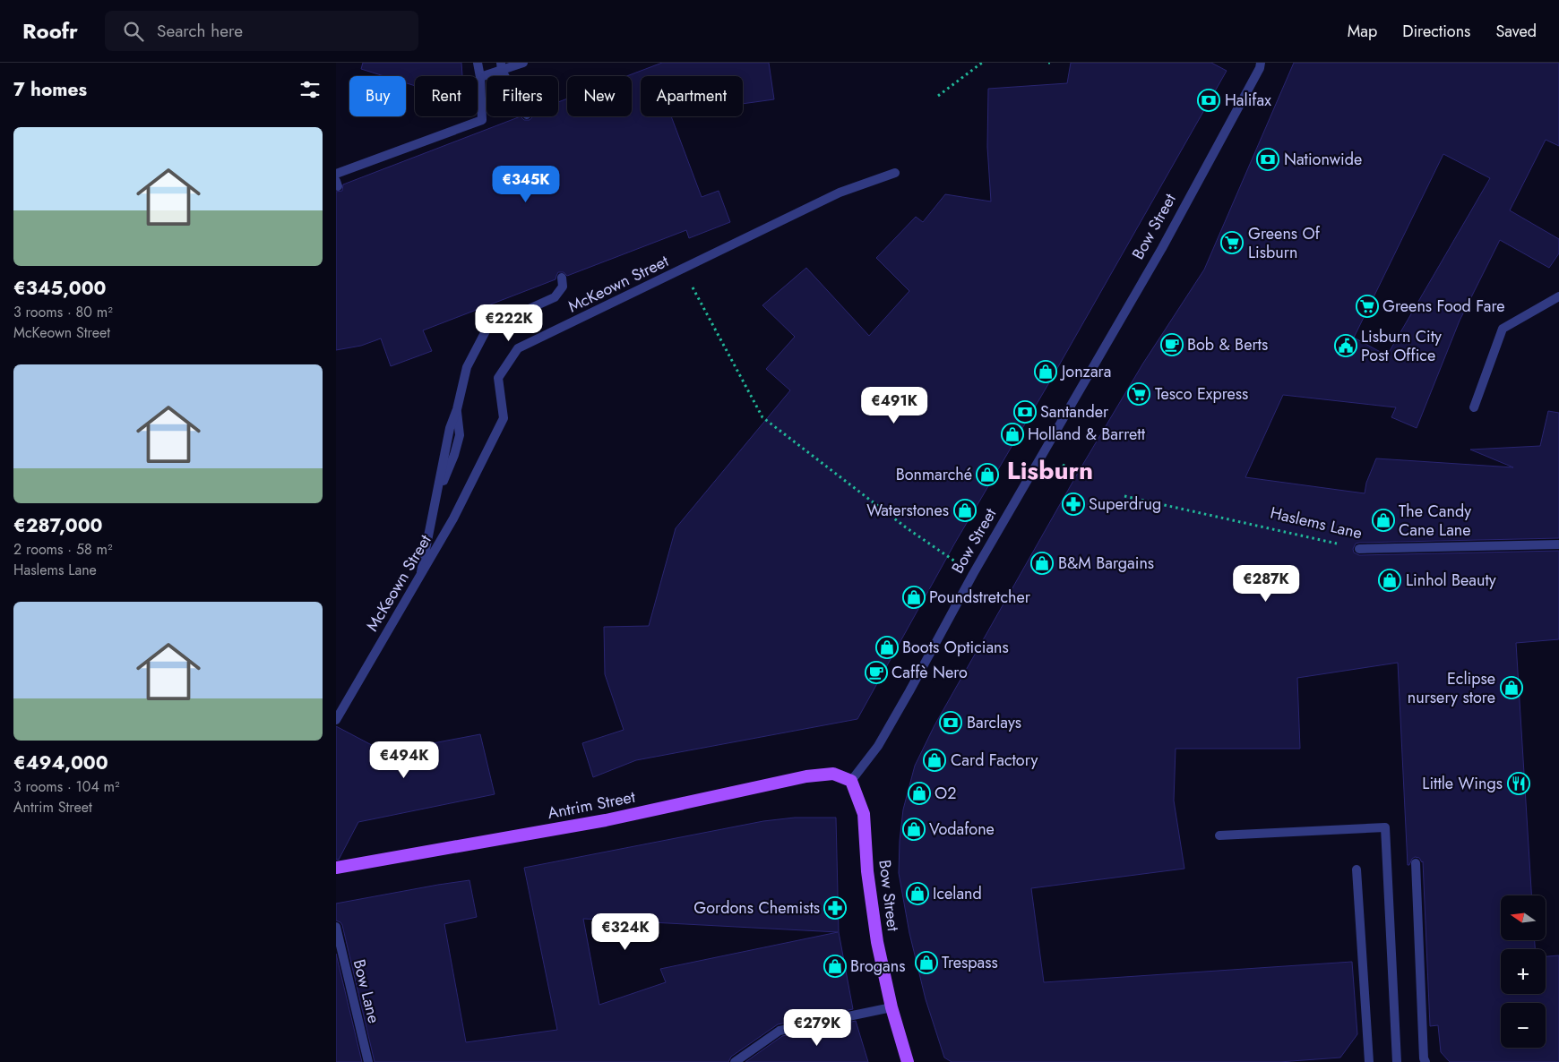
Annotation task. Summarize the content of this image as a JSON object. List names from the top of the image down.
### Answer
{
  "streets": {
    "main road": ["Bow Street", "Antrim Street"],
    "street": ["McKeown Street", "Haslems Lane", "Bow Lane"]
  },
  "crossings": [
    ["Bow Street", "Antrim Street"]
  ],
  "districts": ["Lisburn"],
  "places": {
    "bank": [
      "Halifax",
      "Nationwide",
      "Santander",
      "Barclays"
    ],
    "supermarket": ["Greens Of Lisburn", "Greens Food Fare", "Tesco Express"],
    "cafe": ["Bob & Berts", "Caffè Nero"],
    "public building": ["Lisburn City Post Office"],
    "shop": [
      "Jonzara",
      "Holland & Barrett",
      "Bonmarché",
      "Waterstones",
      "The Candy Cane Lane",
      "B&M Bargains",
      "Linhol Beauty",
      "Poundstretcher",
      "Boots Opticians",
      "Eclipse nursery store",
      "Card Factory",
      "O2",
      "Vodafone",
      "Iceland",
      "Trespass",
      "Brogans"
    ],
    "pharmacy": ["Superdrug", "Gordons Chemists"],
    "restaurant": ["Little Wings"]
  },
  "north": "left",
  "page": {
    "header": "Roofr",
    "search": "Search here",
    "nav": ["Map", "Directions", "Saved"],
    "heading": "7 homes",
    "chip": [
      "Buy",
      "Rent",
      "Filters",
      "New",
      "Apartment"
    ],
    "list": [
      {
        "name": "€345,000",
        "note": "3 rooms · 80 m² · McKeown Street"
      },
      {
        "name": "€287,000",
        "note": "2 rooms · 58 m² · Haslems Lane"
      },
      {
        "name": "€494,000",
        "note": "3 rooms · 104 m² · Antrim Street"
      }
    ],
    "price": [
      "€345K",
      "€222K",
      "€491K",
      "€287K",
      "€494K",
      "€324K",
      "€279K"
    ],
    "map_buttons": ["+", "−"]
  }
}
